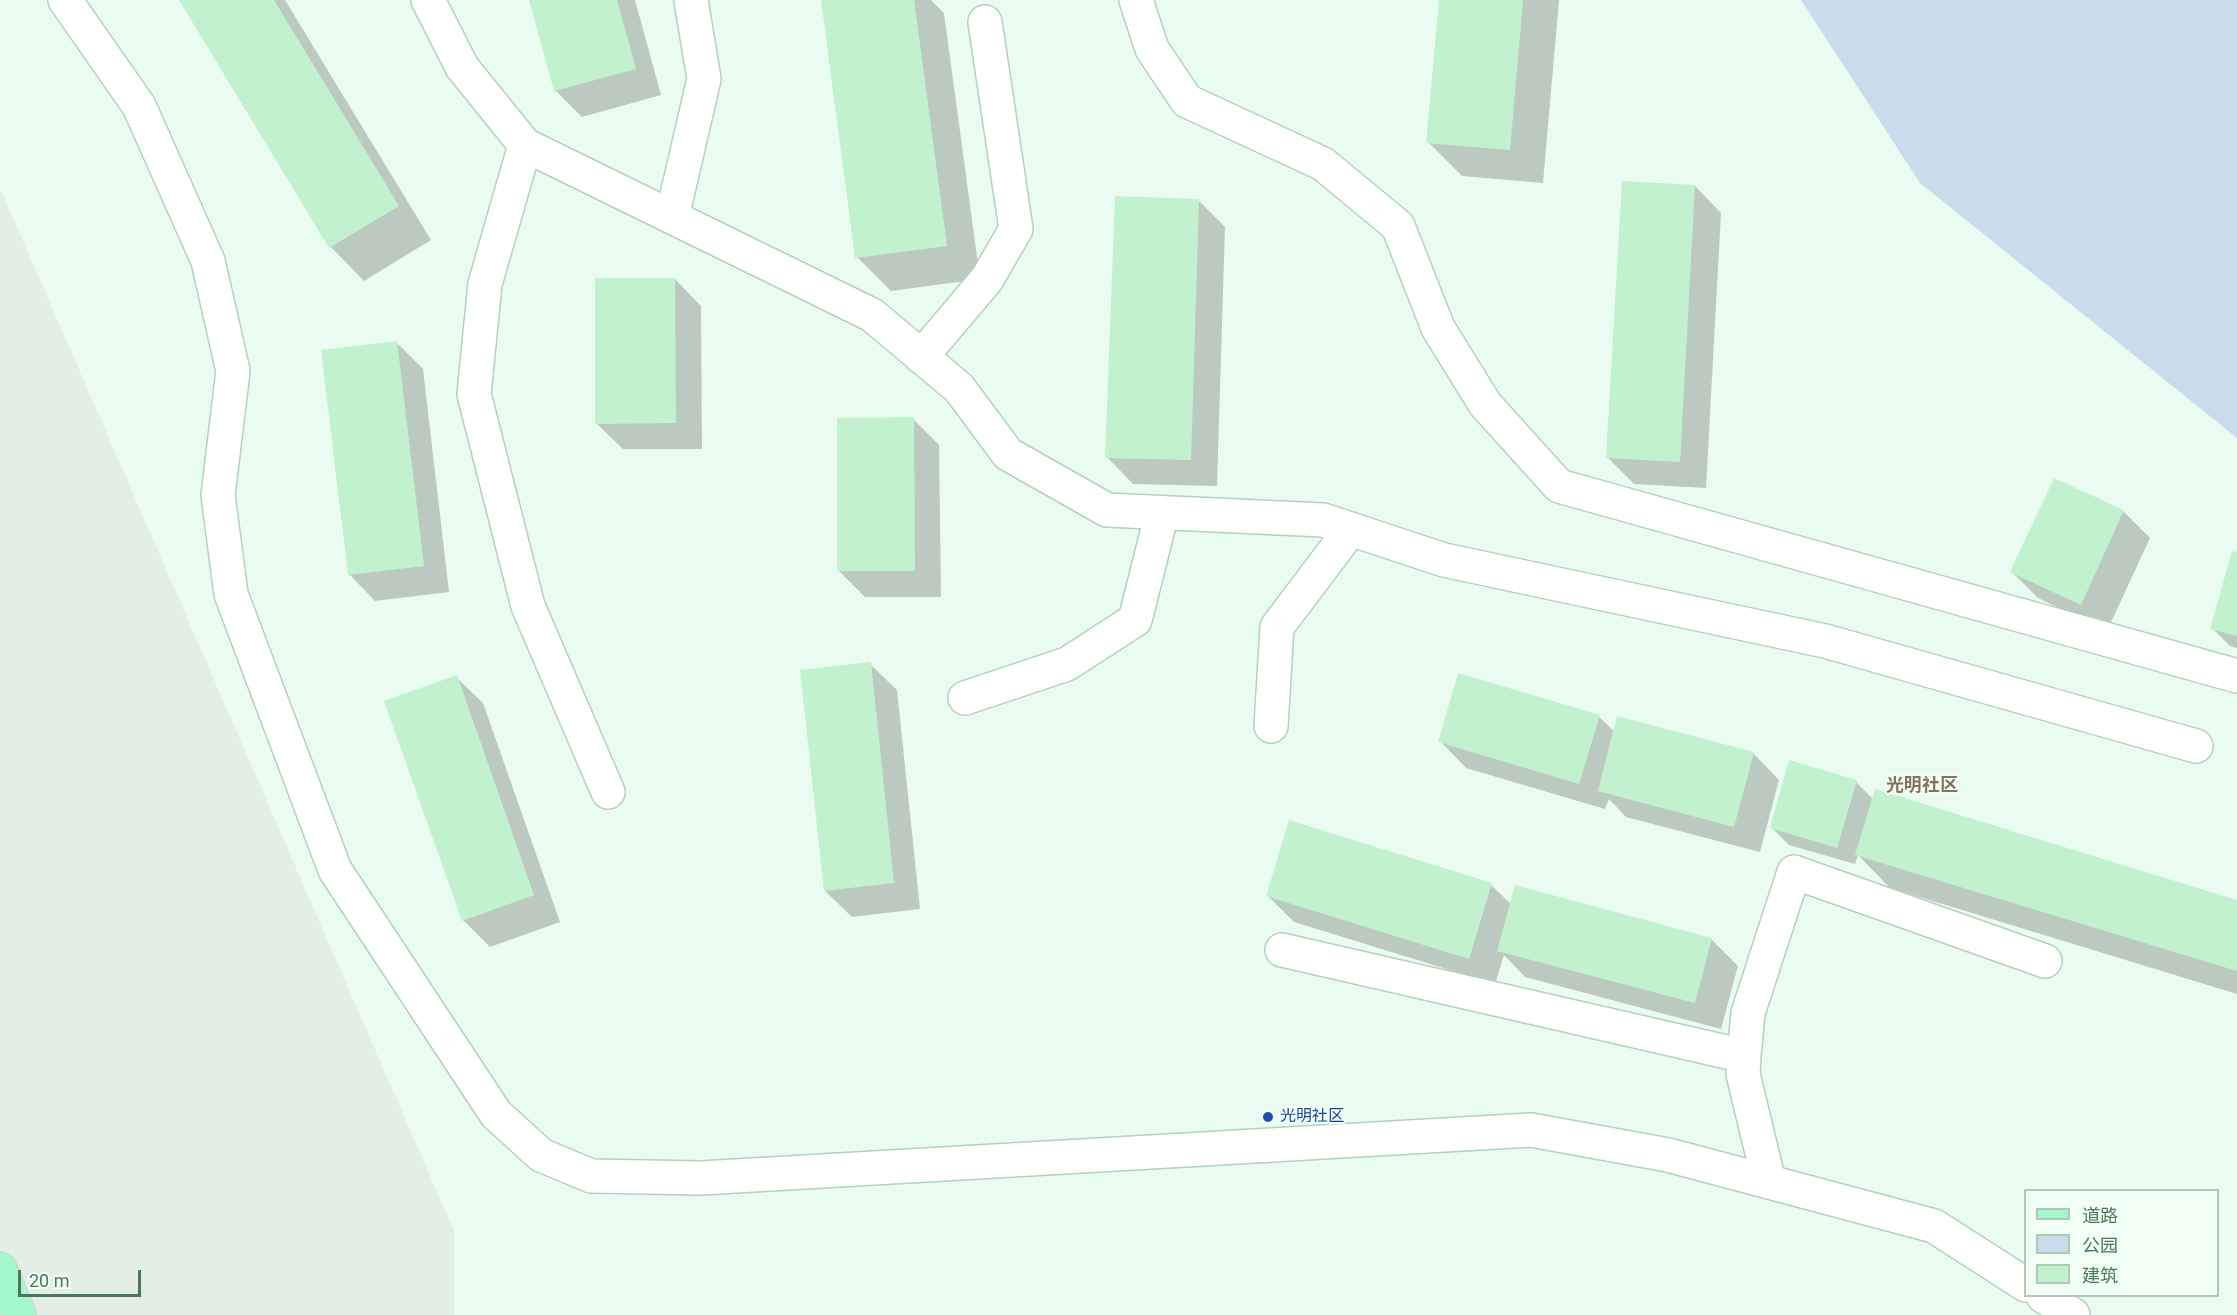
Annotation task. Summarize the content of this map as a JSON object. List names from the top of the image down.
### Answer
{
  "districts": ["光明社区"],
  "places": ["光明社区"],
  "legend": ["道路", "公园", "建筑"],
  "scale_bar": "20 m"
}
